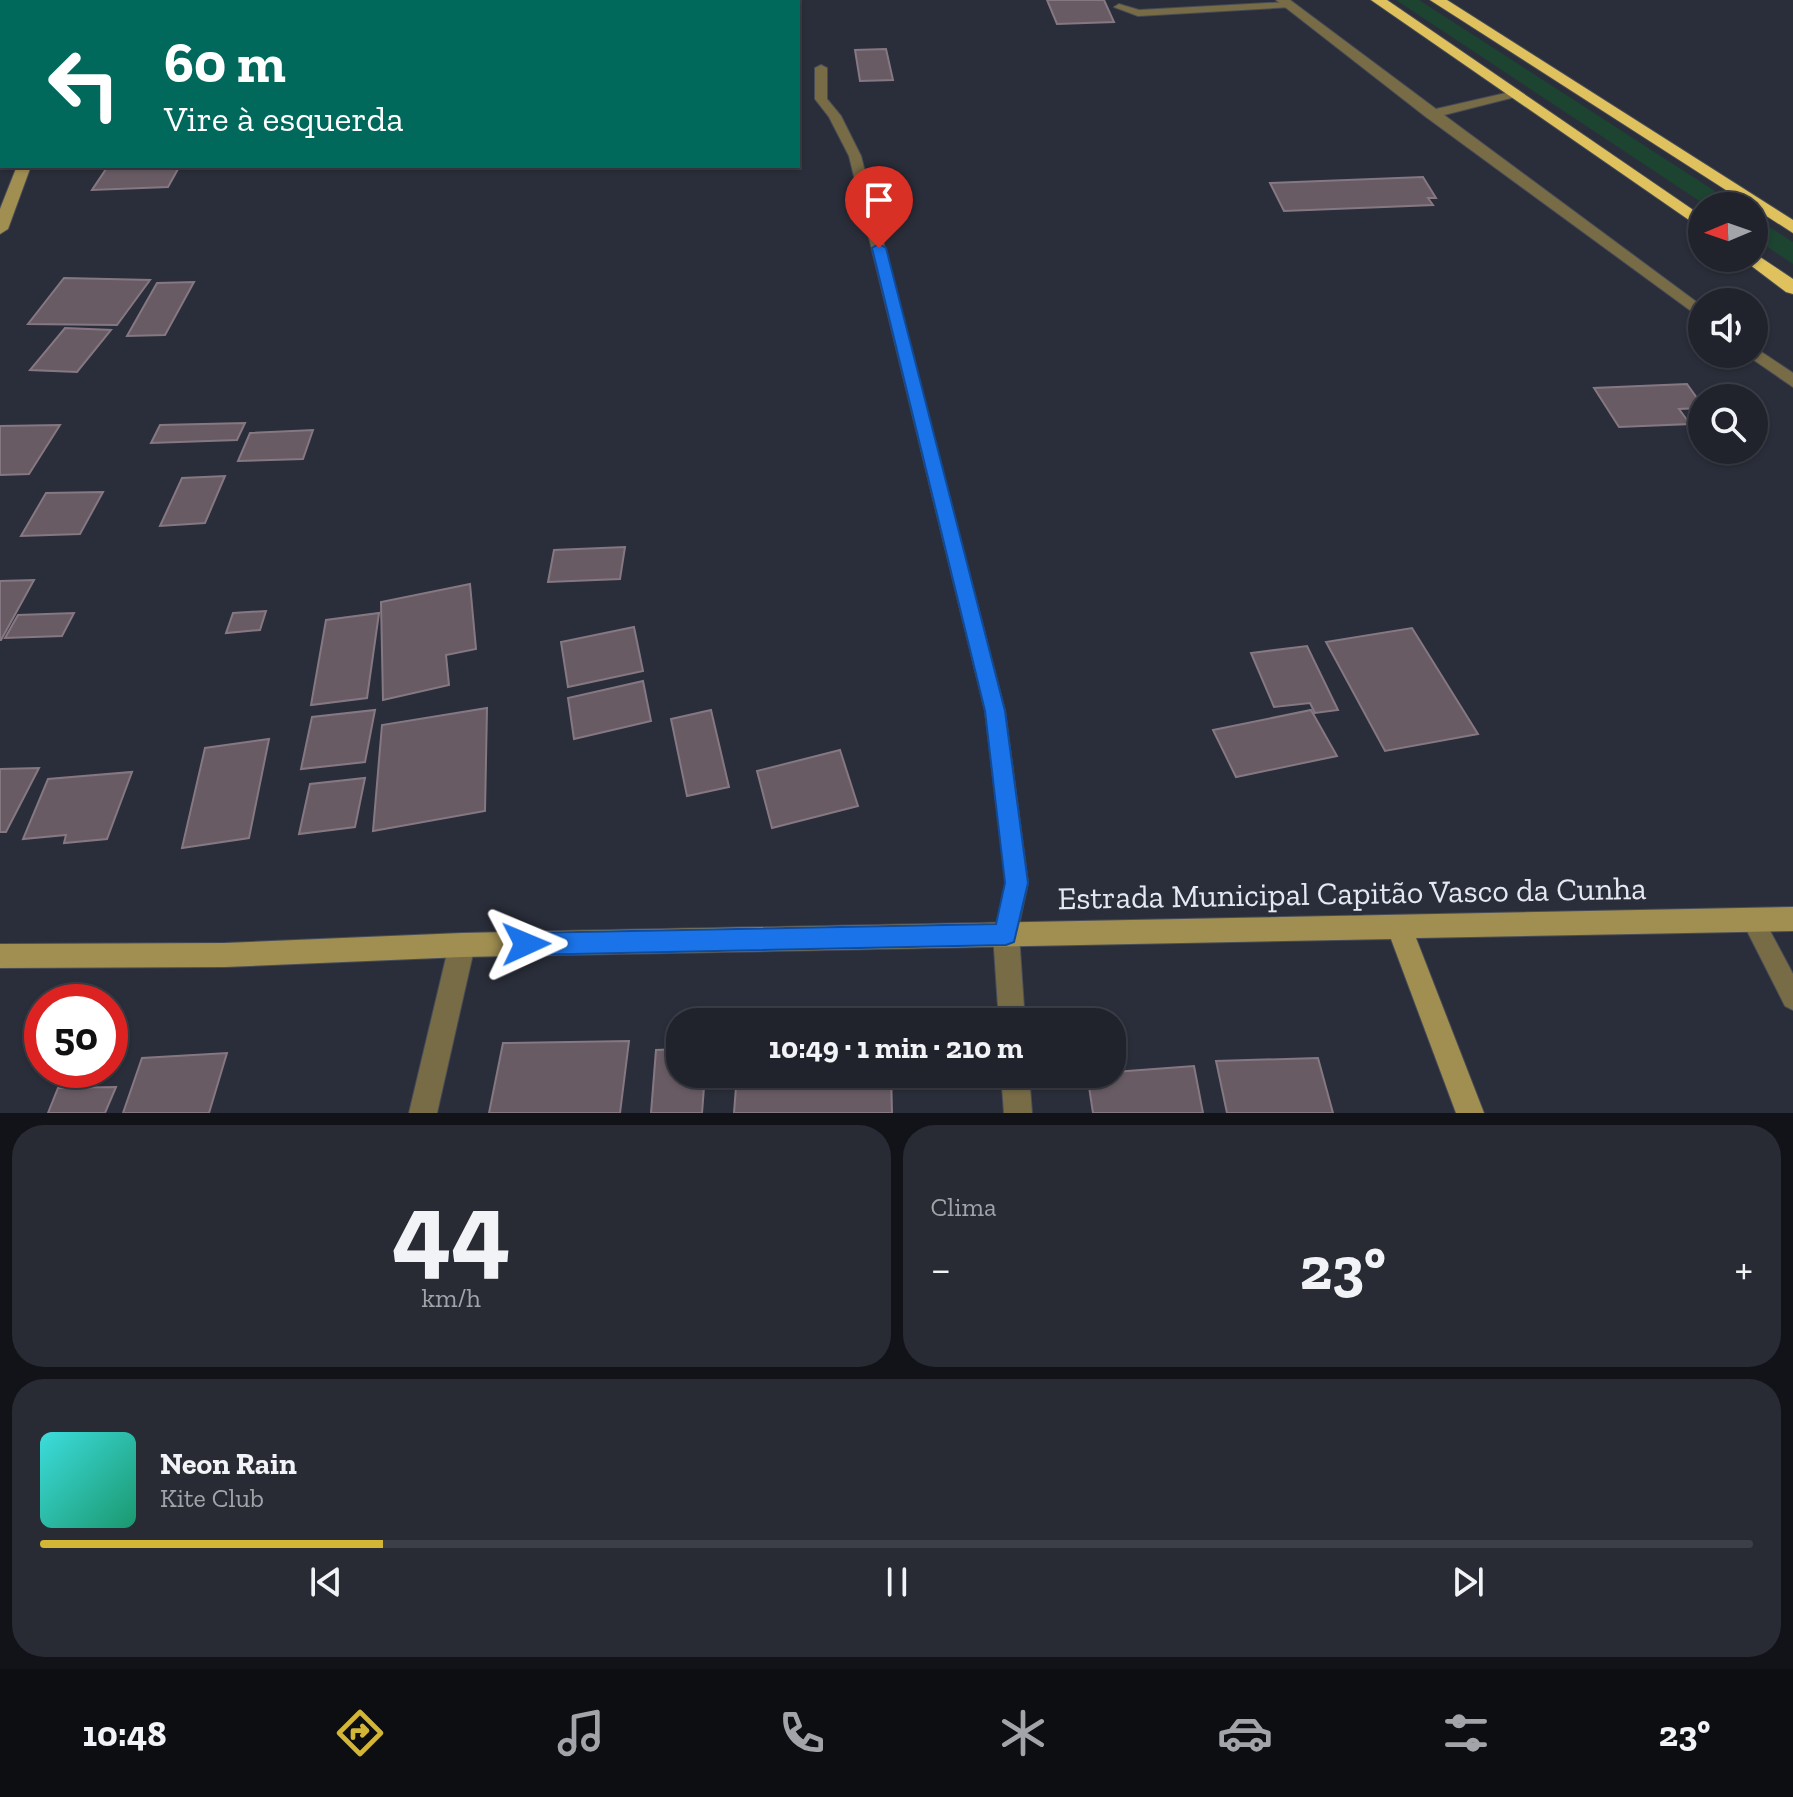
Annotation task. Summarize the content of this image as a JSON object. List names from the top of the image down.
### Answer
{
  "streets": {
    "main road": ["Estrada Municipal Capitão Vasco da Cunha"]
  },
  "north": "left",
  "page": {
    "turn": ["60 m", "Vire à esquerda"],
    "limit": "50",
    "trip": "10:49 · 1 min · 210 m",
    "tile": [
      ["44", "km/h"],
      "Clima"
    ],
    "heat": ["−", "23°", "+"],
    "song": ["Neon Rain", "Kite Club"],
    "tabs": ["10:48", "23°"]
  }
}
